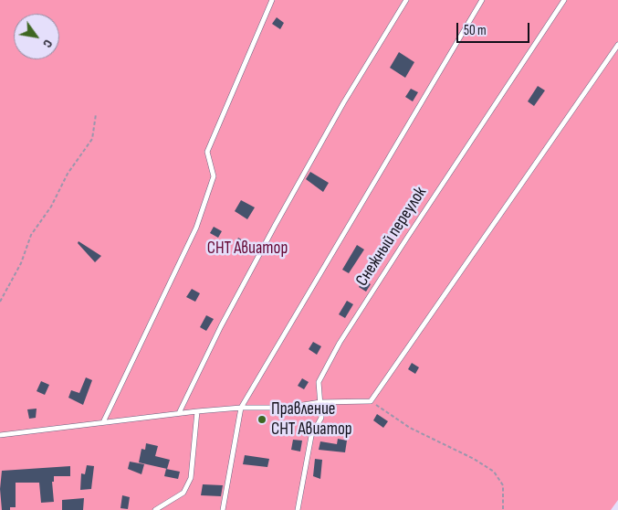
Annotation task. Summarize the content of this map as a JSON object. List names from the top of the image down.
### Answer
{
  "streets": {
    "lane": ["Снежный переулок"]
  },
  "parks": ["СНТ Авиатор"],
  "places": ["Правление СНТ Авиатор"],
  "scale_bar": "50 m",
  "north": "bottom right"
}
